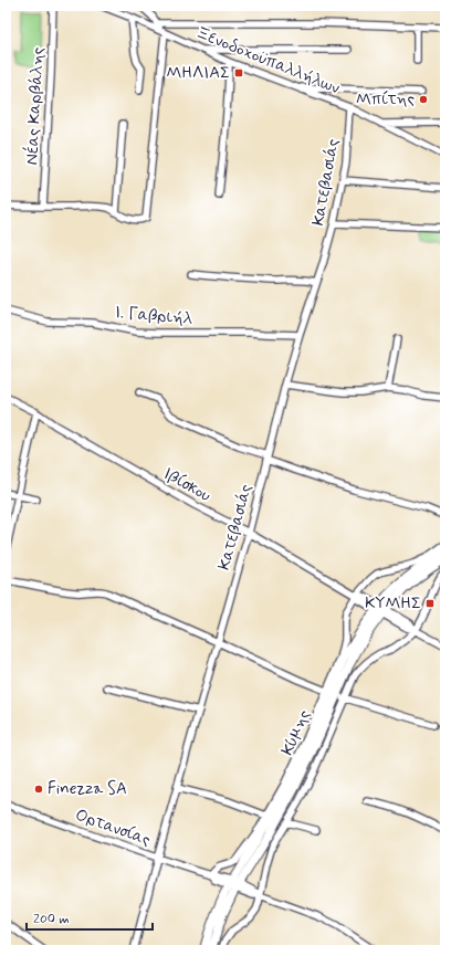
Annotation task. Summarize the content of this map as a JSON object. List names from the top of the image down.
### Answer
{
  "streets": {
    "main road": ["Κύμης"],
    "street": [
      "Ξενοδοχοϋπαλλήλων",
      "Νέας Καρβάλης",
      "Κατεβασιάς",
      "Ι. Γαβριήλ",
      "Ιβίσκου",
      "Ορτανσίας"
    ]
  },
  "crossings": [
    ["Ξενοδοχοϋπαλλήλων", "Κατεβασιάς"],
    ["Κατεβασιάς", "Ι. Γαβριήλ"],
    ["Κατεβασιάς", "Ιβίσκου"],
    ["Κατεβασιάς", "Ορτανσίας"],
    ["Ιβίσκου", "Κύμης"],
    ["Κύμης", "Ορτανσίας"]
  ],
  "places": {
    "transit": ["ΜΗΛΙΑΣ", "ΚΥΜΗΣ"],
    "other": ["Μπίτης", "Finezza SA"]
  },
  "scale_bar": "200 m"
}
